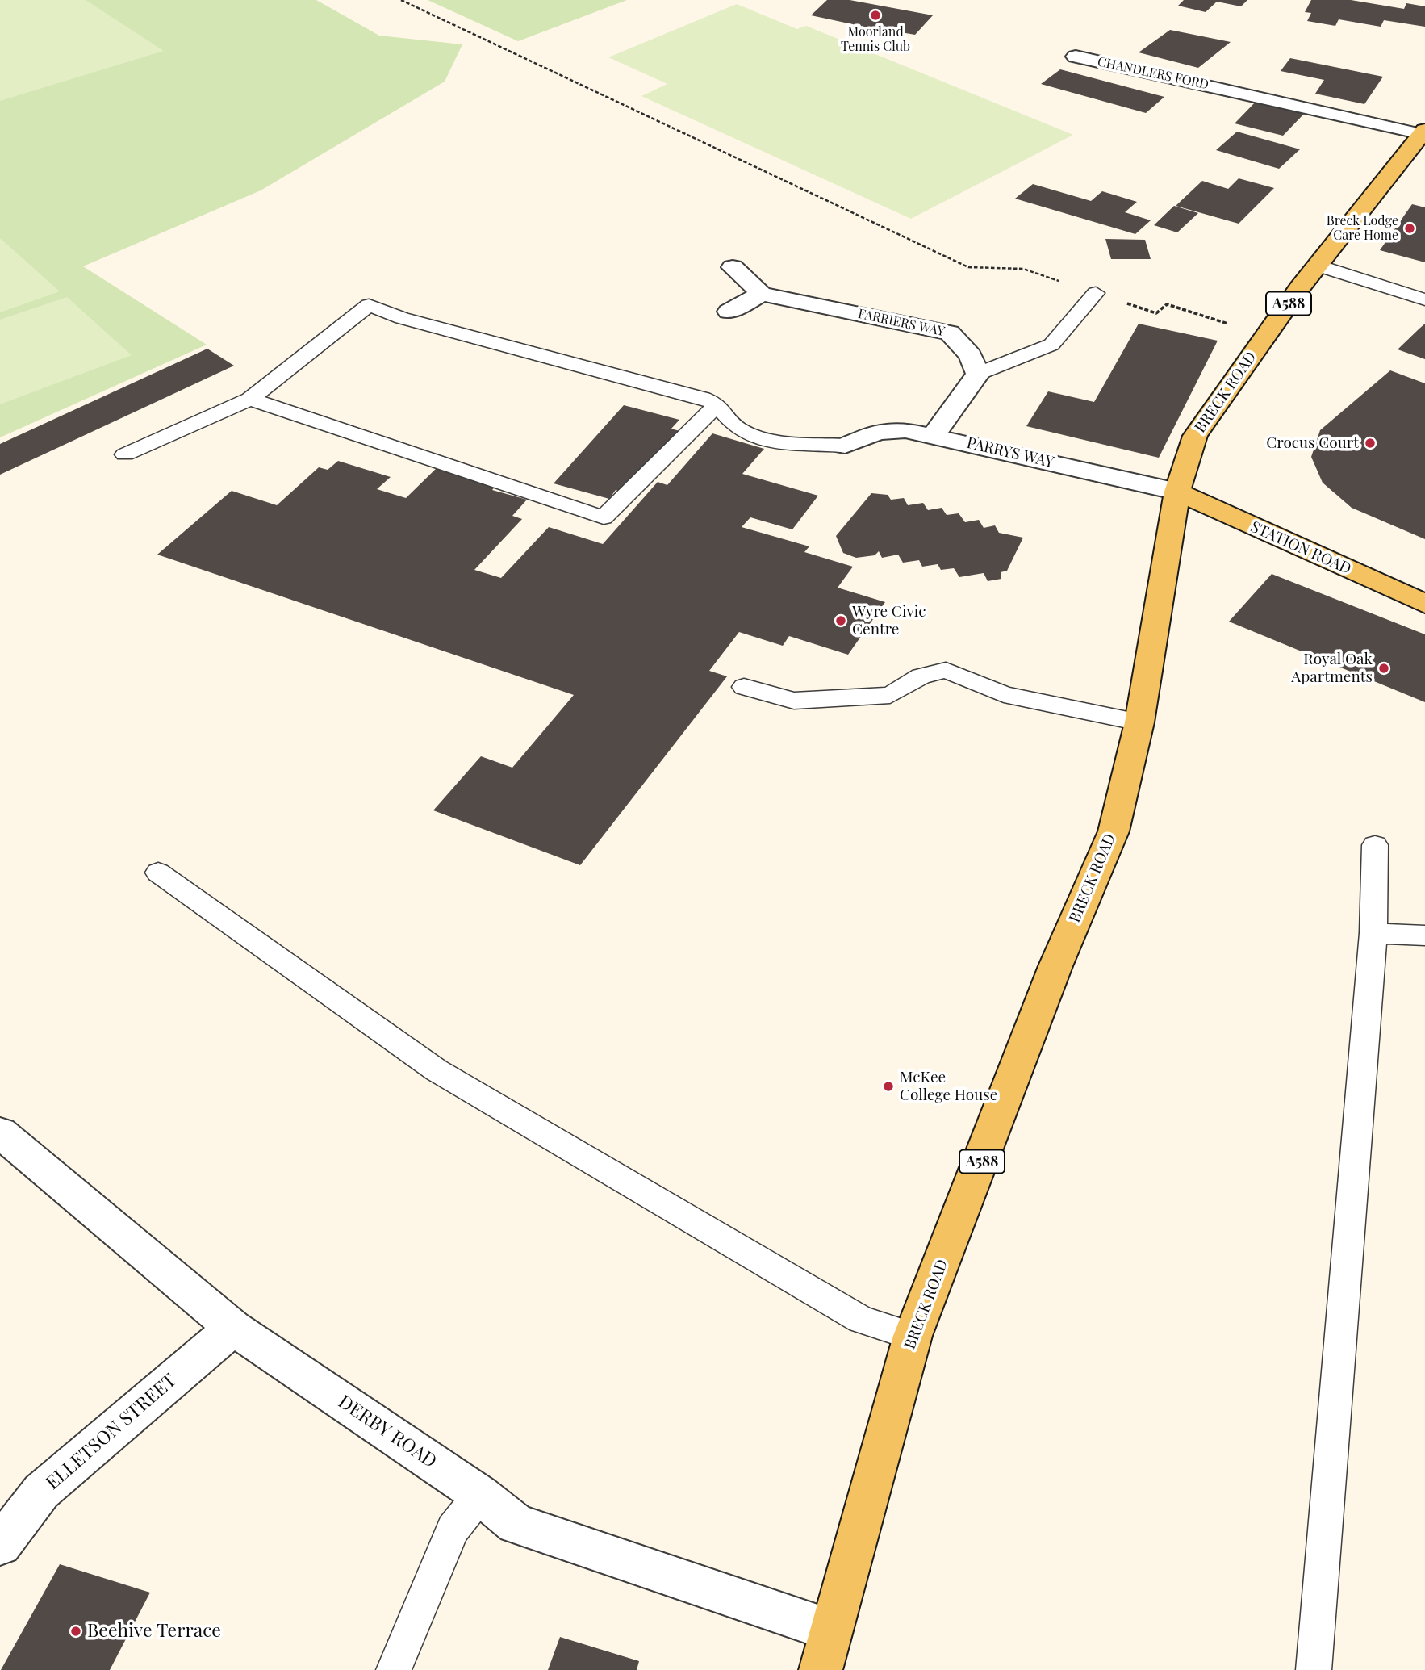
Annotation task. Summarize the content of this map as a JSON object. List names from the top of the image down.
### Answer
{
  "streets": {
    "main road": ["A588", "BRECK ROAD", "STATION ROAD"],
    "street": [
      "CHANDLERS FORD",
      "FARRIERS WAY",
      "PARRYS WAY",
      "ELLETSON STREET",
      "DERBY ROAD"
    ]
  },
  "crossings": [
    ["CHANDLERS FORD", "BRECK ROAD"],
    ["BRECK ROAD", "PARRYS WAY"],
    ["BRECK ROAD", "STATION ROAD"],
    ["BRECK ROAD", "DERBY ROAD"],
    ["PARRYS WAY", "STATION ROAD"],
    ["ELLETSON STREET", "DERBY ROAD"]
  ],
  "places": [
    "Moorland Tennis Club",
    "Breck Lodge Care Home",
    "Crocus Court",
    "Wyre Civic Centre",
    "Royal Oak Apartments",
    "McKee College House",
    "Beehive Terrace"
  ]
}
